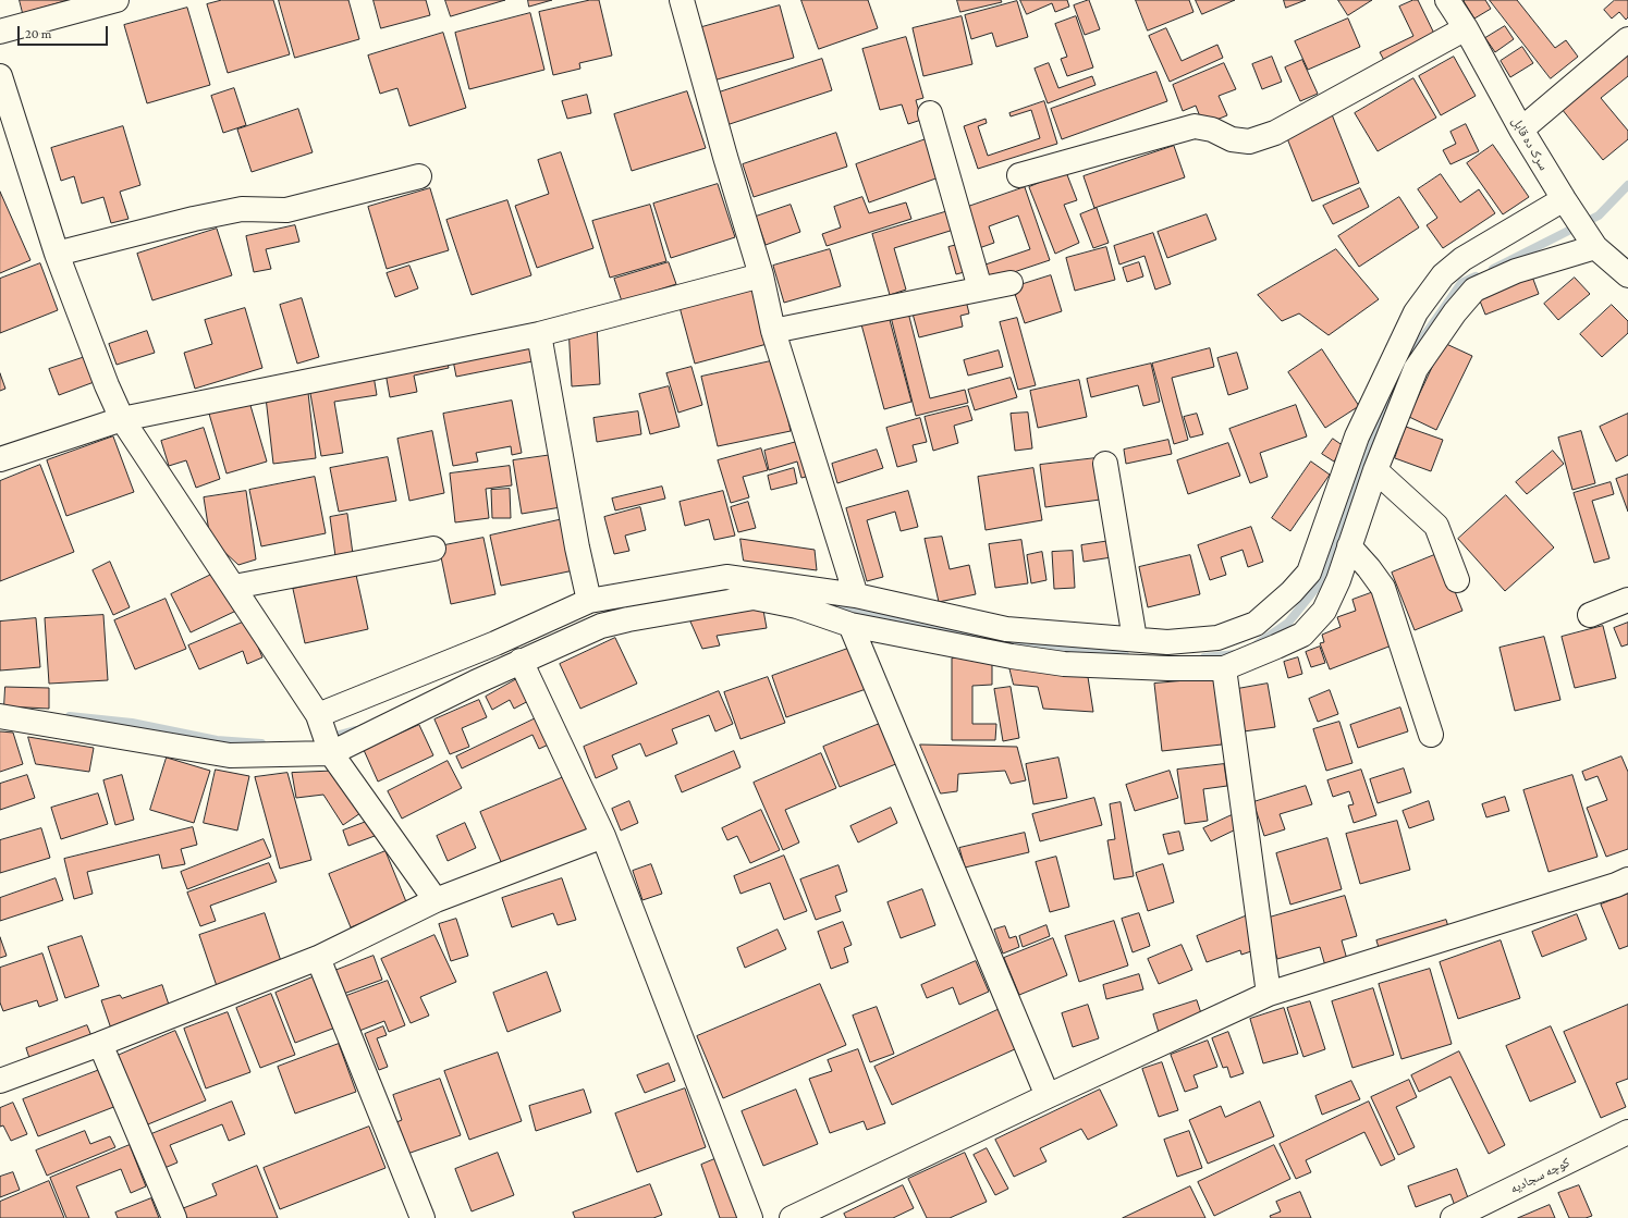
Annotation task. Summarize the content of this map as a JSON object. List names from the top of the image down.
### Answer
{
  "streets": {
    "street": ["سرک ده قابل", "کوچه سجادیه"]
  },
  "scale_bar": "20 m"
}
